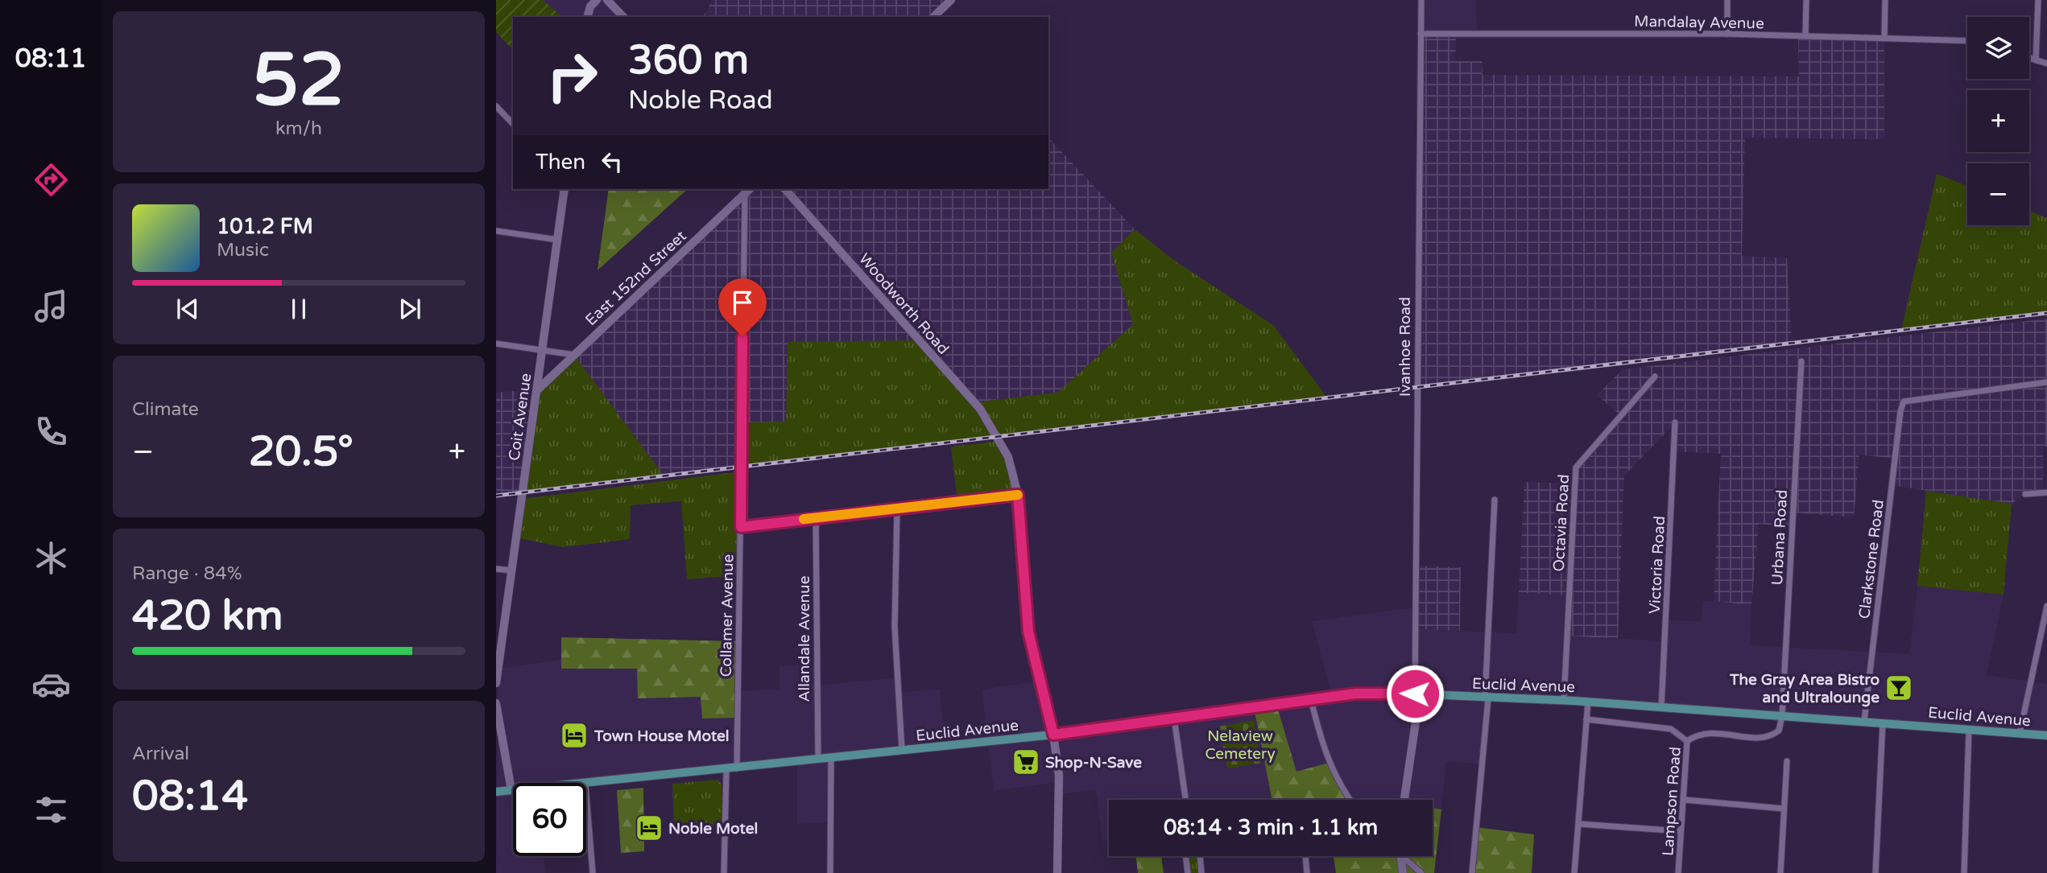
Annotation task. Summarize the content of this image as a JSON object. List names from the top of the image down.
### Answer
{
  "streets": {
    "main road": ["Euclid Avenue"],
    "street": [
      "Mandalay Avenue",
      "East 152nd Street",
      "Woodworth Road",
      "Ivanhoe Road",
      "Coit Avenue",
      "Octavia Road",
      "Urbana Road",
      "Clarkstone Road",
      "Victoria Road",
      "Collamer Avenue",
      "Allandale Avenue",
      "Lampson Road"
    ]
  },
  "crossings": [
    ["Mandalay Avenue", "Ivanhoe Road"],
    ["East 152nd Street", "Coit Avenue"],
    ["East 152nd Street", "Collamer Avenue"],
    ["Woodworth Road", "Euclid Avenue"],
    ["Ivanhoe Road", "Euclid Avenue"],
    ["Octavia Road", "Euclid Avenue"],
    ["Urbana Road", "Euclid Avenue"],
    ["Urbana Road", "Lampson Road"],
    ["Clarkstone Road", "Euclid Avenue"],
    ["Victoria Road", "Euclid Avenue"],
    ["Collamer Avenue", "Euclid Avenue"],
    ["Allandale Avenue", "Euclid Avenue"],
    ["Euclid Avenue", "Lampson Road"]
  ],
  "parks": ["Nelaview Cemetery"],
  "places": {
    "bar": ["The Gray Area Bistro and Ultralounge"],
    "hotel": ["Town House Motel", "Noble Motel"],
    "supermarket": ["Shop-N-Save"]
  },
  "page": {
    "tabs": "08:11",
    "tile": [
      ["52", "km/h"],
      "Climate",
      ["Range · 84%", "420 km"],
      ["Arrival", "08:14"]
    ],
    "map_buttons": ["+", "−"],
    "turn": ["360 m", "Noble Road"],
    "then": "Then",
    "song": ["101.2 FM", "Music"],
    "heat": ["−", "20.5°", "+"],
    "limit": "60",
    "trip": "08:14 · 3 min · 1.1 km"
  }
}
